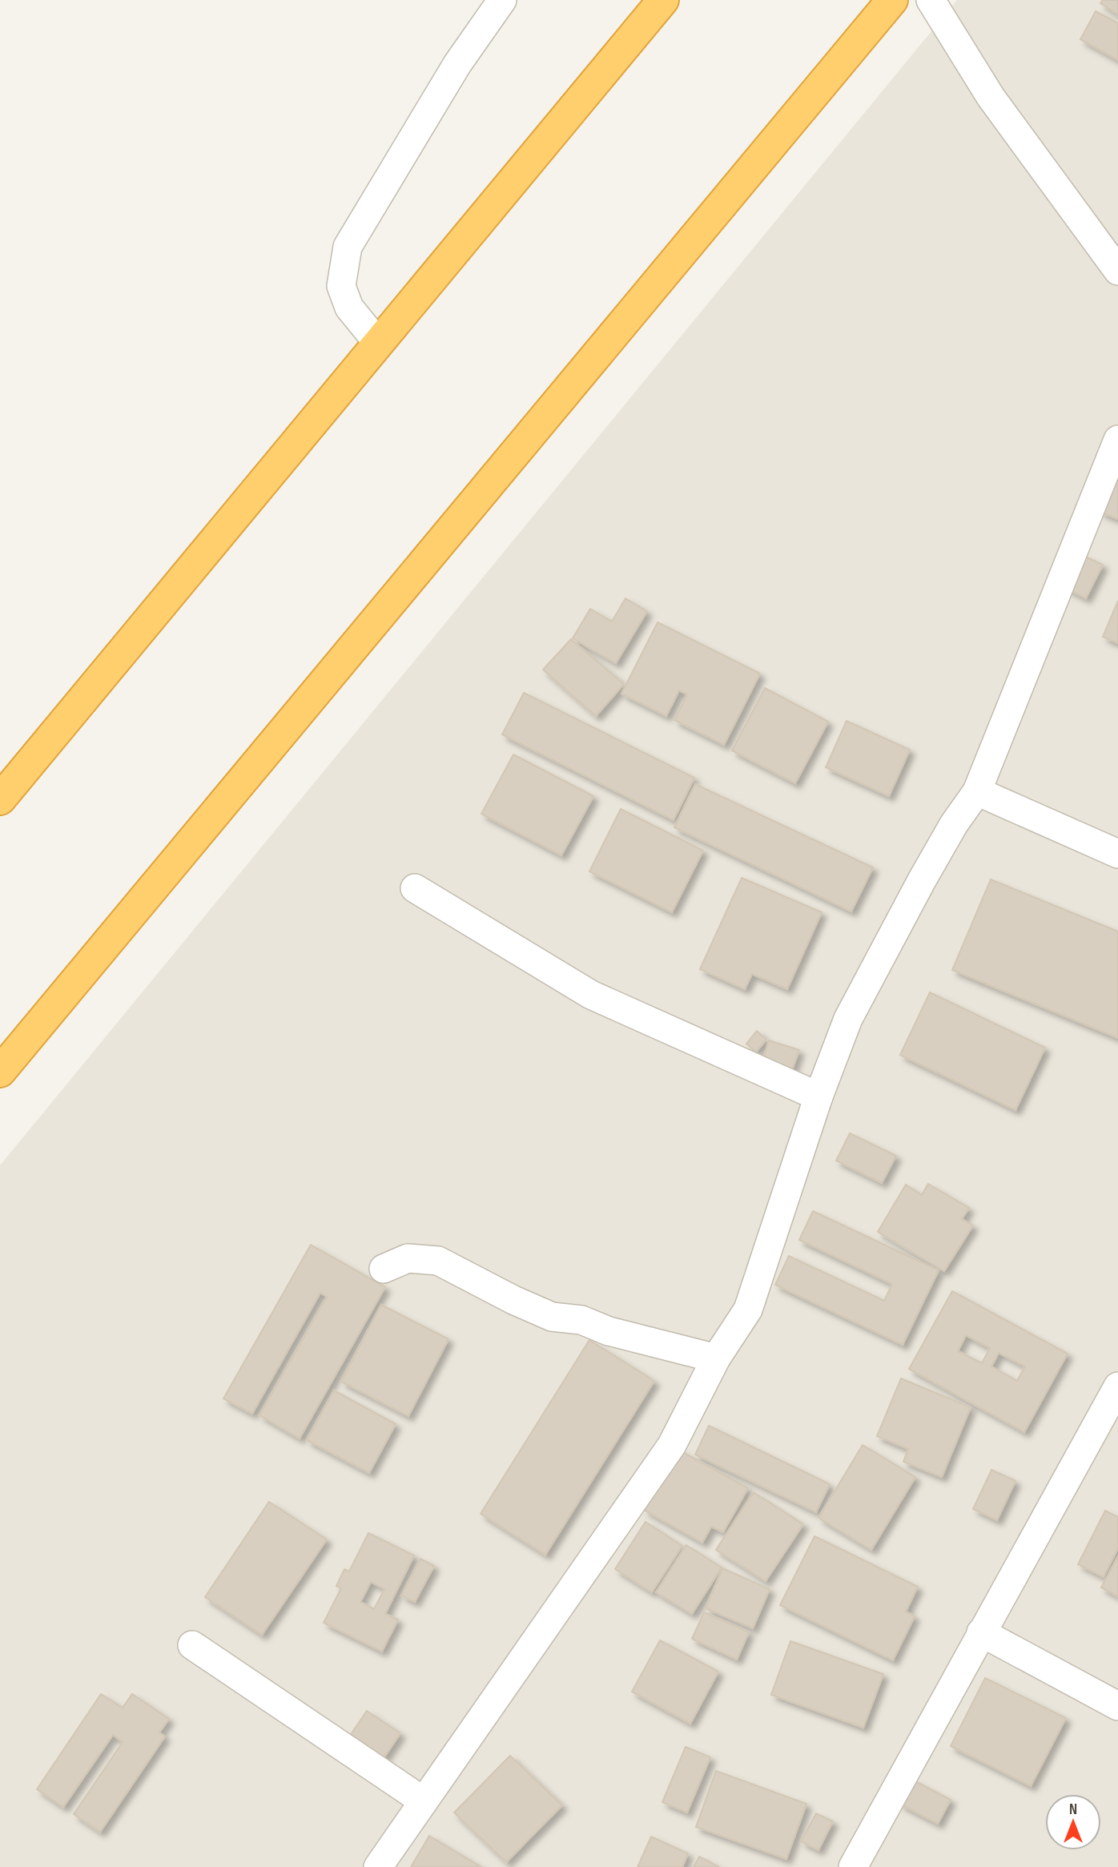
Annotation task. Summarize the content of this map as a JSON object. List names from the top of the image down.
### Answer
{
  "north": "top"
}
